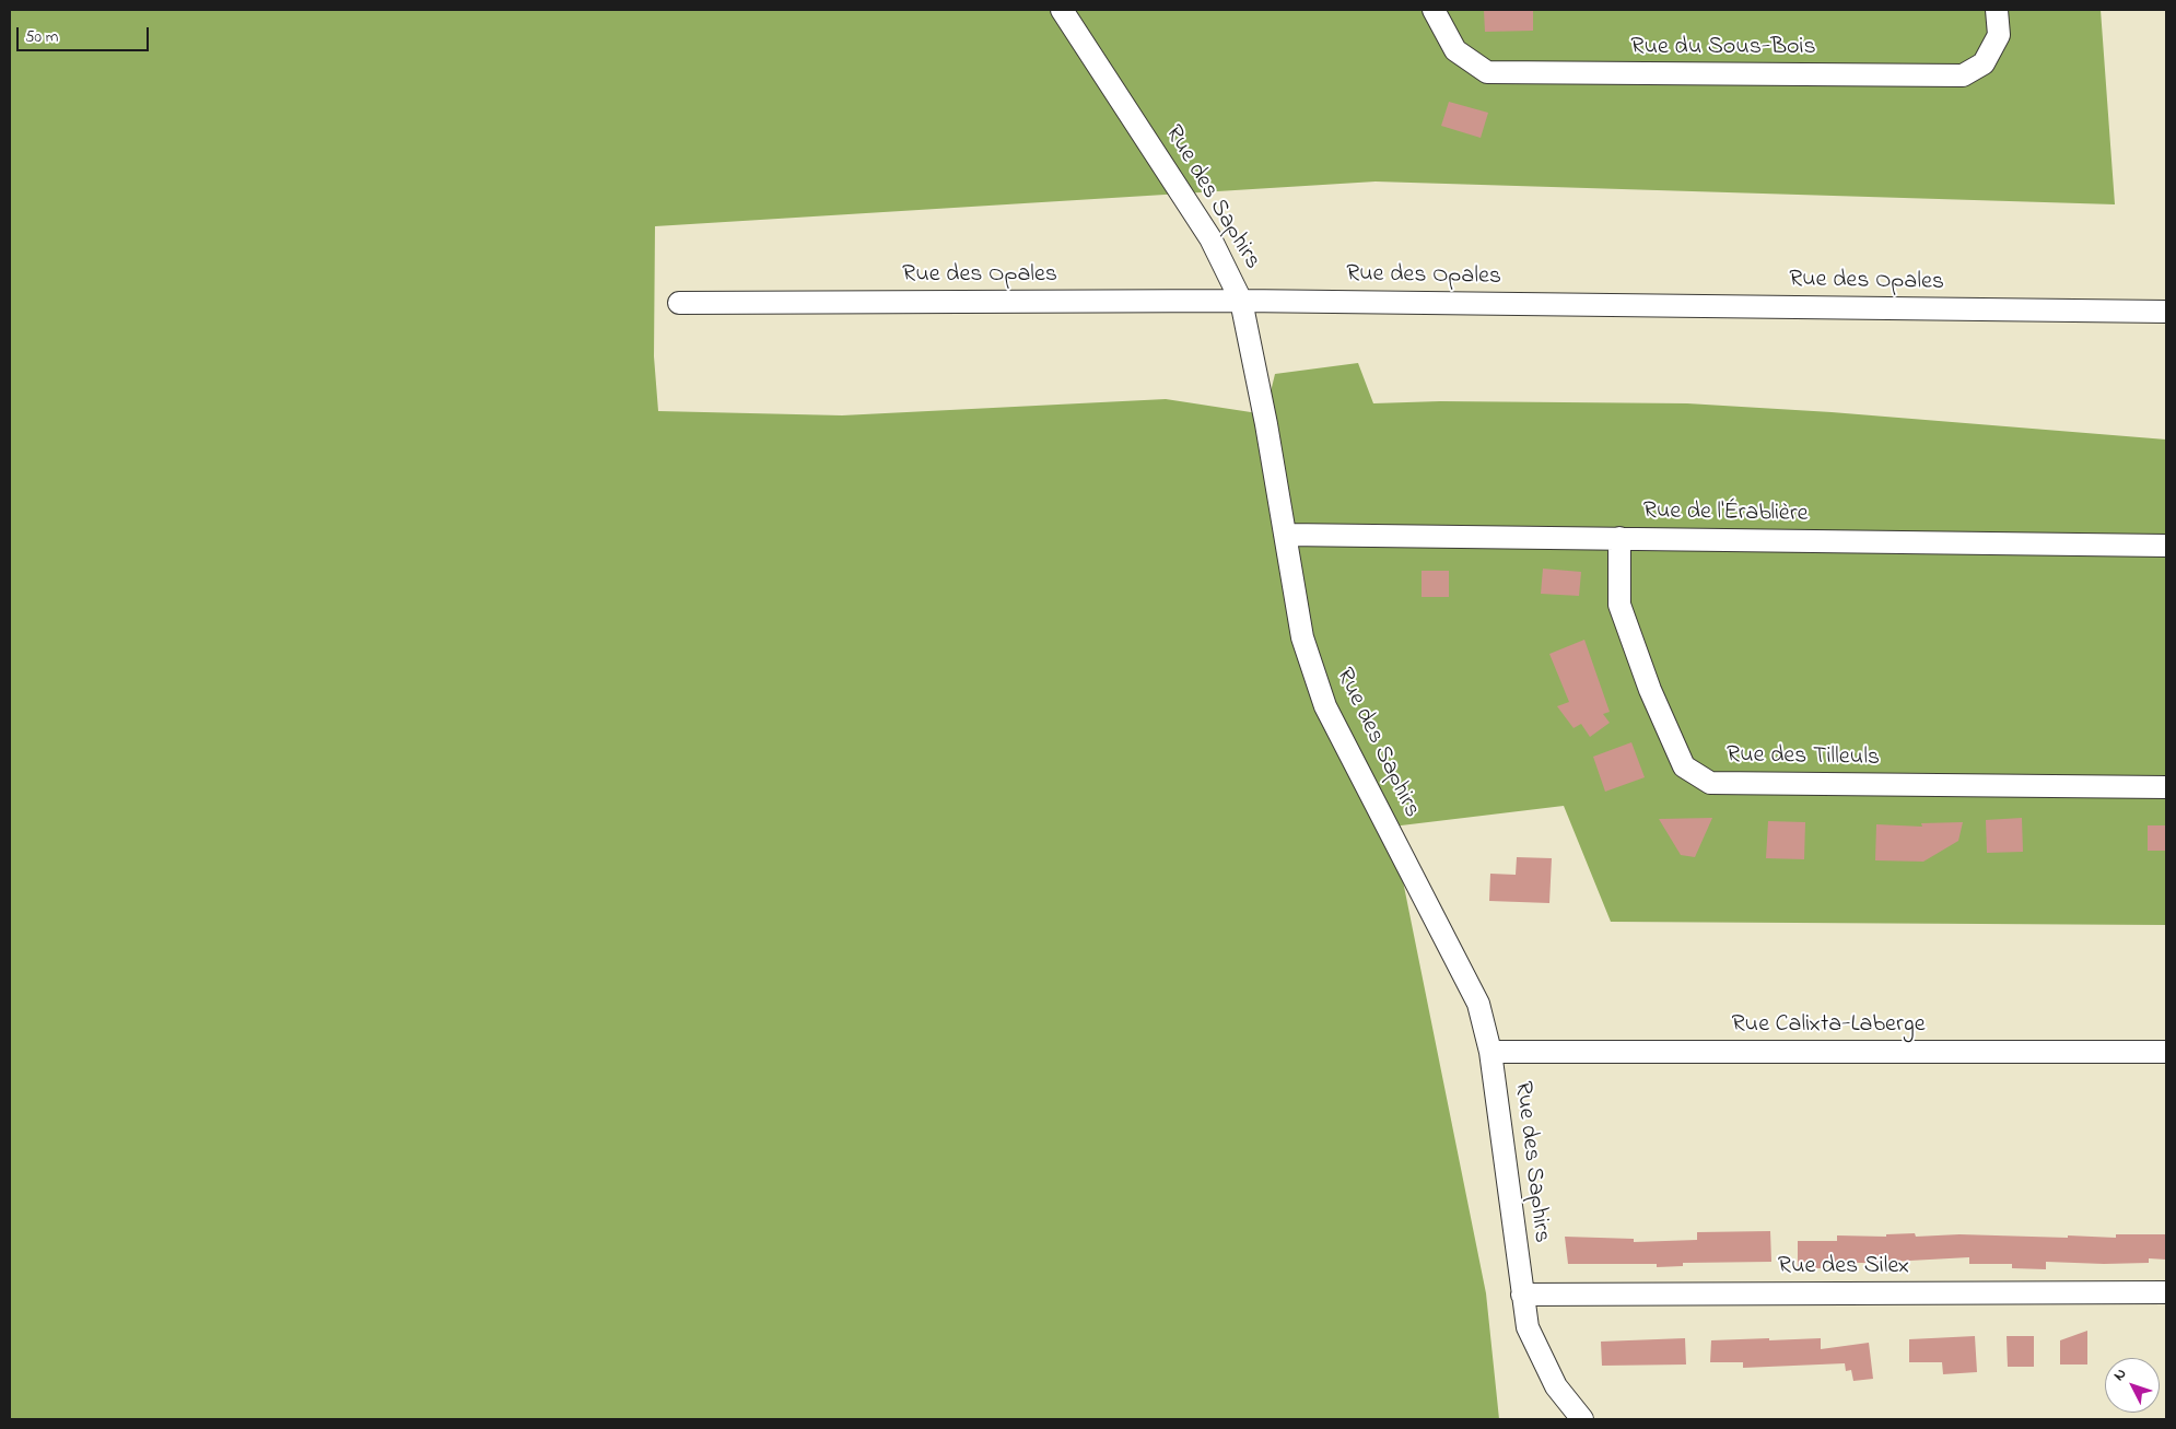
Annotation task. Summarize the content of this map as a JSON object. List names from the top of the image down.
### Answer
{
  "streets": {
    "street": [
      "Rue du Sous-Bois",
      "Rue des Saphirs",
      "Rue des Opales",
      "Rue de l'Érablière",
      "Rue des Tilleuls",
      "Rue Calixta-Laberge",
      "Rue des Silex"
    ]
  },
  "crossings": [
    ["Rue des Saphirs", "Rue des Opales"],
    ["Rue des Saphirs", "Rue de l'Érablière"],
    ["Rue des Saphirs", "Rue Calixta-Laberge"],
    ["Rue des Saphirs", "Rue des Silex"],
    ["Rue de l'Érablière", "Rue des Tilleuls"]
  ],
  "scale_bar": "50 m",
  "north": "top left"
}
